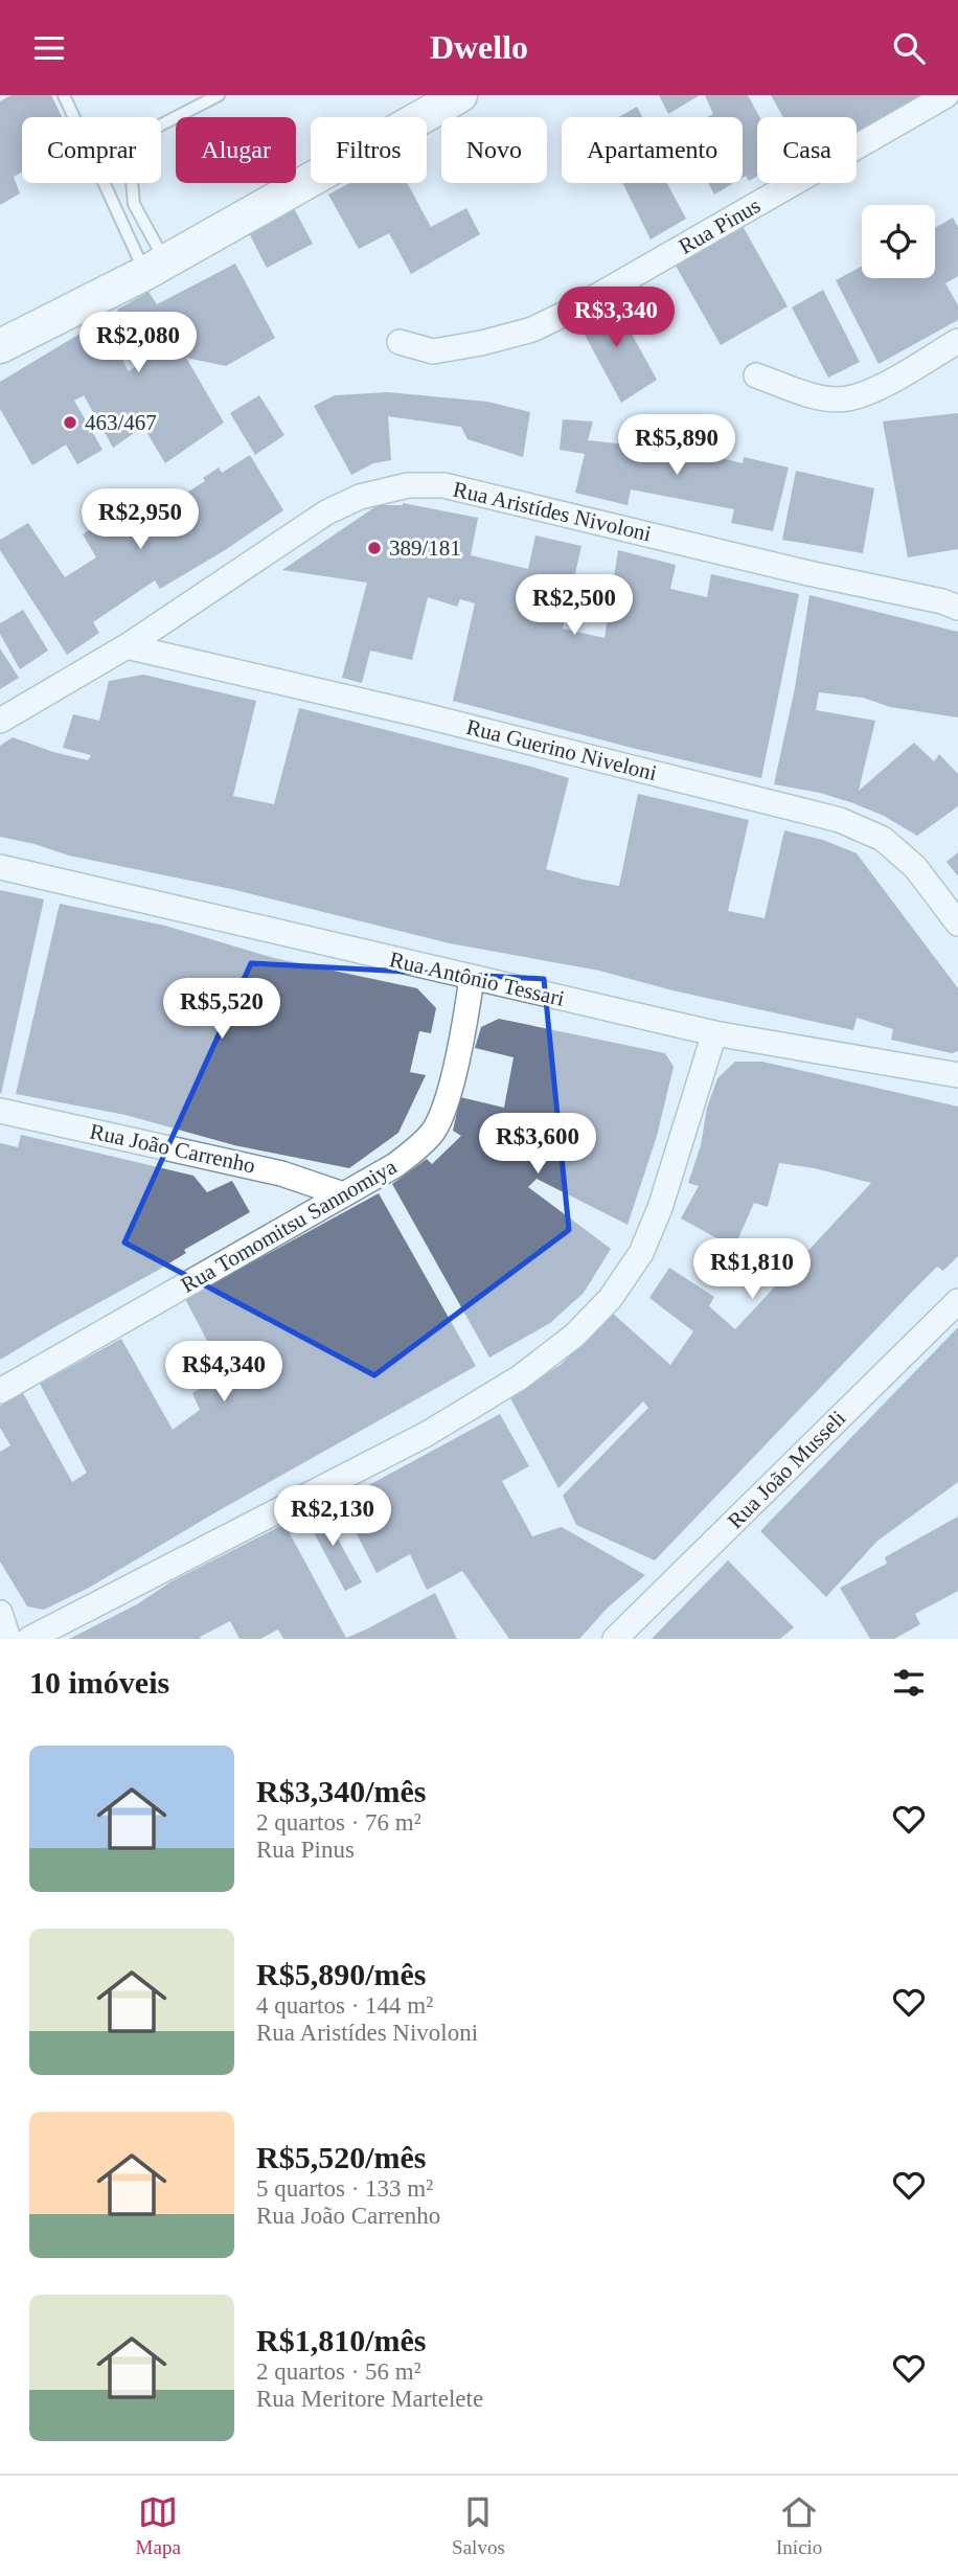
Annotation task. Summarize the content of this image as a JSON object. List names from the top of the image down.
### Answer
{
  "streets": {
    "street": [
      "Rua Pinus",
      "Rua Aristídes Nivoloni",
      "Rua Guerino Niveloni",
      "Rua Antônio Tessari",
      "Rua João Carrenho",
      "Rua Tomomitsu Sannomiya",
      "Rua João Musseli"
    ]
  },
  "crossings": [
    ["Rua Aristídes Nivoloni", "Rua Guerino Niveloni"],
    ["Rua Antônio Tessari", "Rua Tomomitsu Sannomiya"],
    ["Rua João Carrenho", "Rua Tomomitsu Sannomiya"]
  ],
  "places": ["463/467", "389/181"],
  "page": {
    "header": "Dwello",
    "chip": [
      "Comprar",
      "Alugar",
      "Filtros",
      "Novo",
      "Apartamento",
      "Casa"
    ],
    "price": [
      "R$3,340",
      "R$2,080",
      "R$5,890",
      "R$2,950",
      "R$2,500",
      "R$5,520",
      "R$3,600",
      "R$1,810",
      "R$4,340",
      "R$2,130"
    ],
    "heading": "10 imóveis",
    "list": [
      {
        "name": "R$3,340/mês",
        "note": "2 quartos · 76 m² · Rua Pinus"
      },
      {
        "name": "R$5,890/mês",
        "note": "4 quartos · 144 m² · Rua Aristídes Nivoloni"
      },
      {
        "name": "R$5,520/mês",
        "note": "5 quartos · 133 m² · Rua João Carrenho"
      },
      {
        "name": "R$1,810/mês",
        "note": "2 quartos · 56 m² · Rua Meritore Martelete"
      }
    ],
    "tabs": ["Mapa", "Salvos", "Início"]
  }
}
